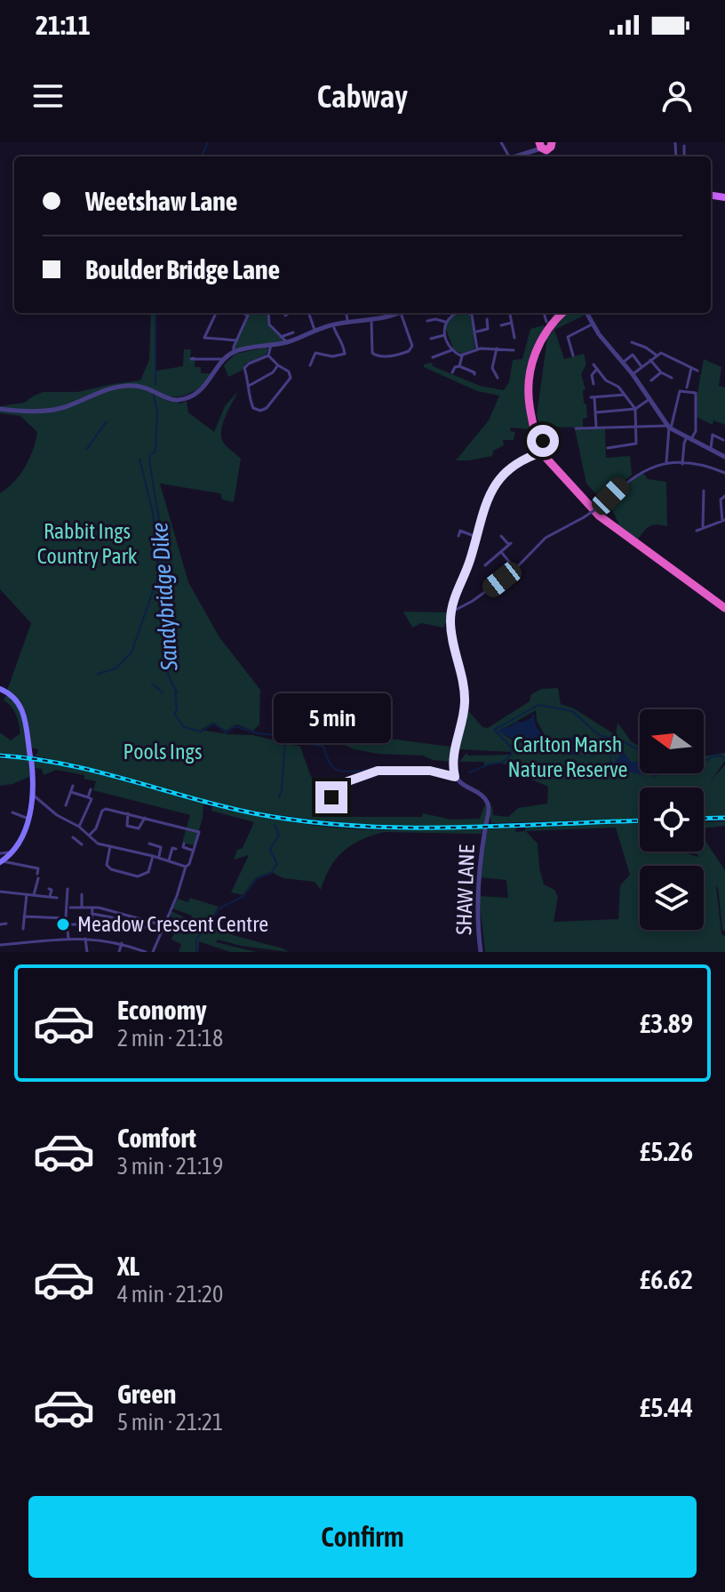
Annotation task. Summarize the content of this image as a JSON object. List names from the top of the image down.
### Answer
{
  "streets": {
    "street": ["SHAW LANE"]
  },
  "water": ["Sandybridge Dike"],
  "parks": ["Rabbit Ings Country Park", "Carlton Marsh Nature Reserve", "Pools Ings"],
  "places": ["Meadow Crescent Centre"],
  "north": "left",
  "page": {
    "status": "21:11",
    "header": "Cabway",
    "banner": ["Weetshaw Lane", "Boulder Bridge Lane"],
    "bubble": "5 min",
    "list": [
      {
        "name": "Economy",
        "note": "2 min · 21:18",
        "value": "£3.89"
      },
      {
        "name": "Comfort",
        "note": "3 min · 21:19",
        "value": "£5.26"
      },
      {
        "name": "XL",
        "note": "4 min · 21:20",
        "value": "£6.62"
      },
      {
        "name": "Green",
        "note": "5 min · 21:21",
        "value": "£5.44"
      }
    ],
    "buttons": "Confirm"
  }
}
